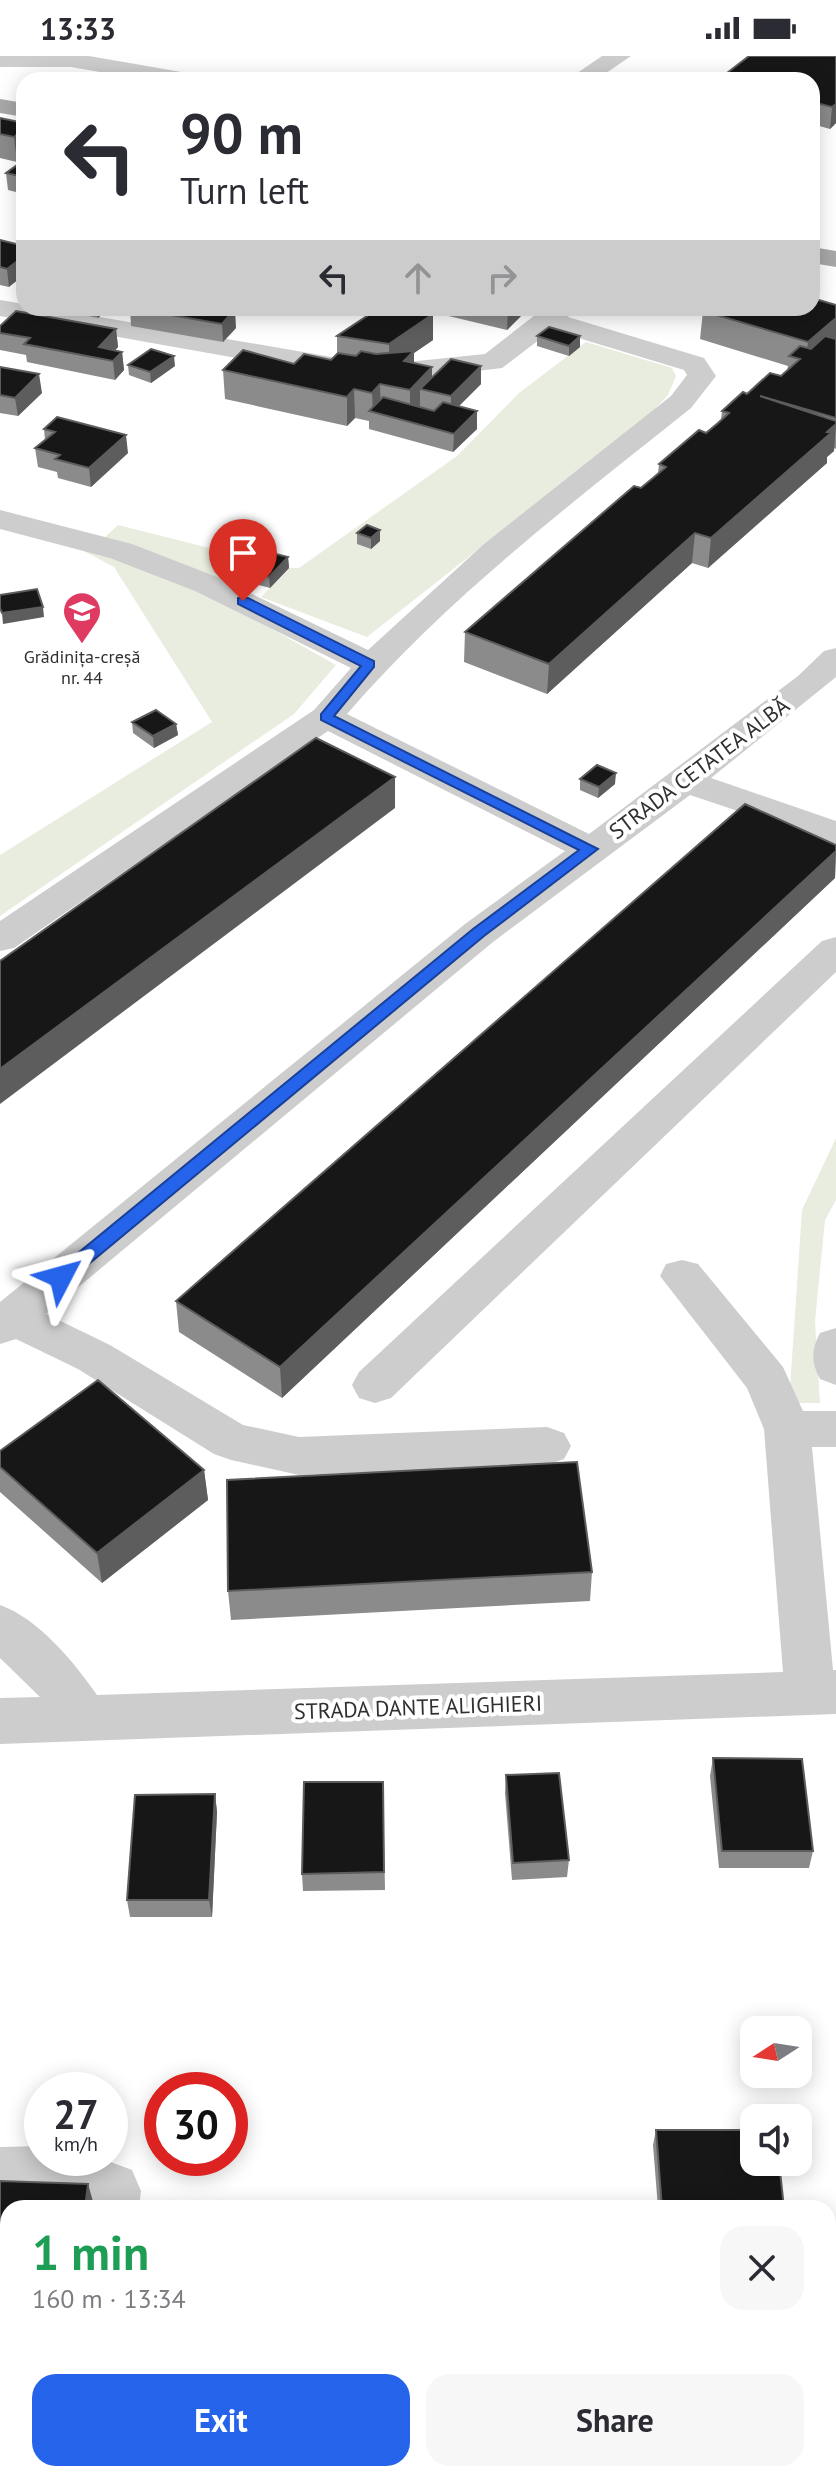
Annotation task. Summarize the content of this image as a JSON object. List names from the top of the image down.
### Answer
{
  "streets": {
    "street": ["STRADA CETATEA ALBĂ", "STRADA DANTE ALIGHIERI"]
  },
  "places": {
    "school or university": ["Grădinița-creșă nr. 44"]
  },
  "north": "left",
  "page": {
    "status": "13:33",
    "turn": ["90 m", "Turn left"],
    "speed": "27 km/h",
    "limit": "30",
    "heading": ["1 min", "160 m · 13:34"],
    "buttons": ["Exit", "Share"]
  }
}
